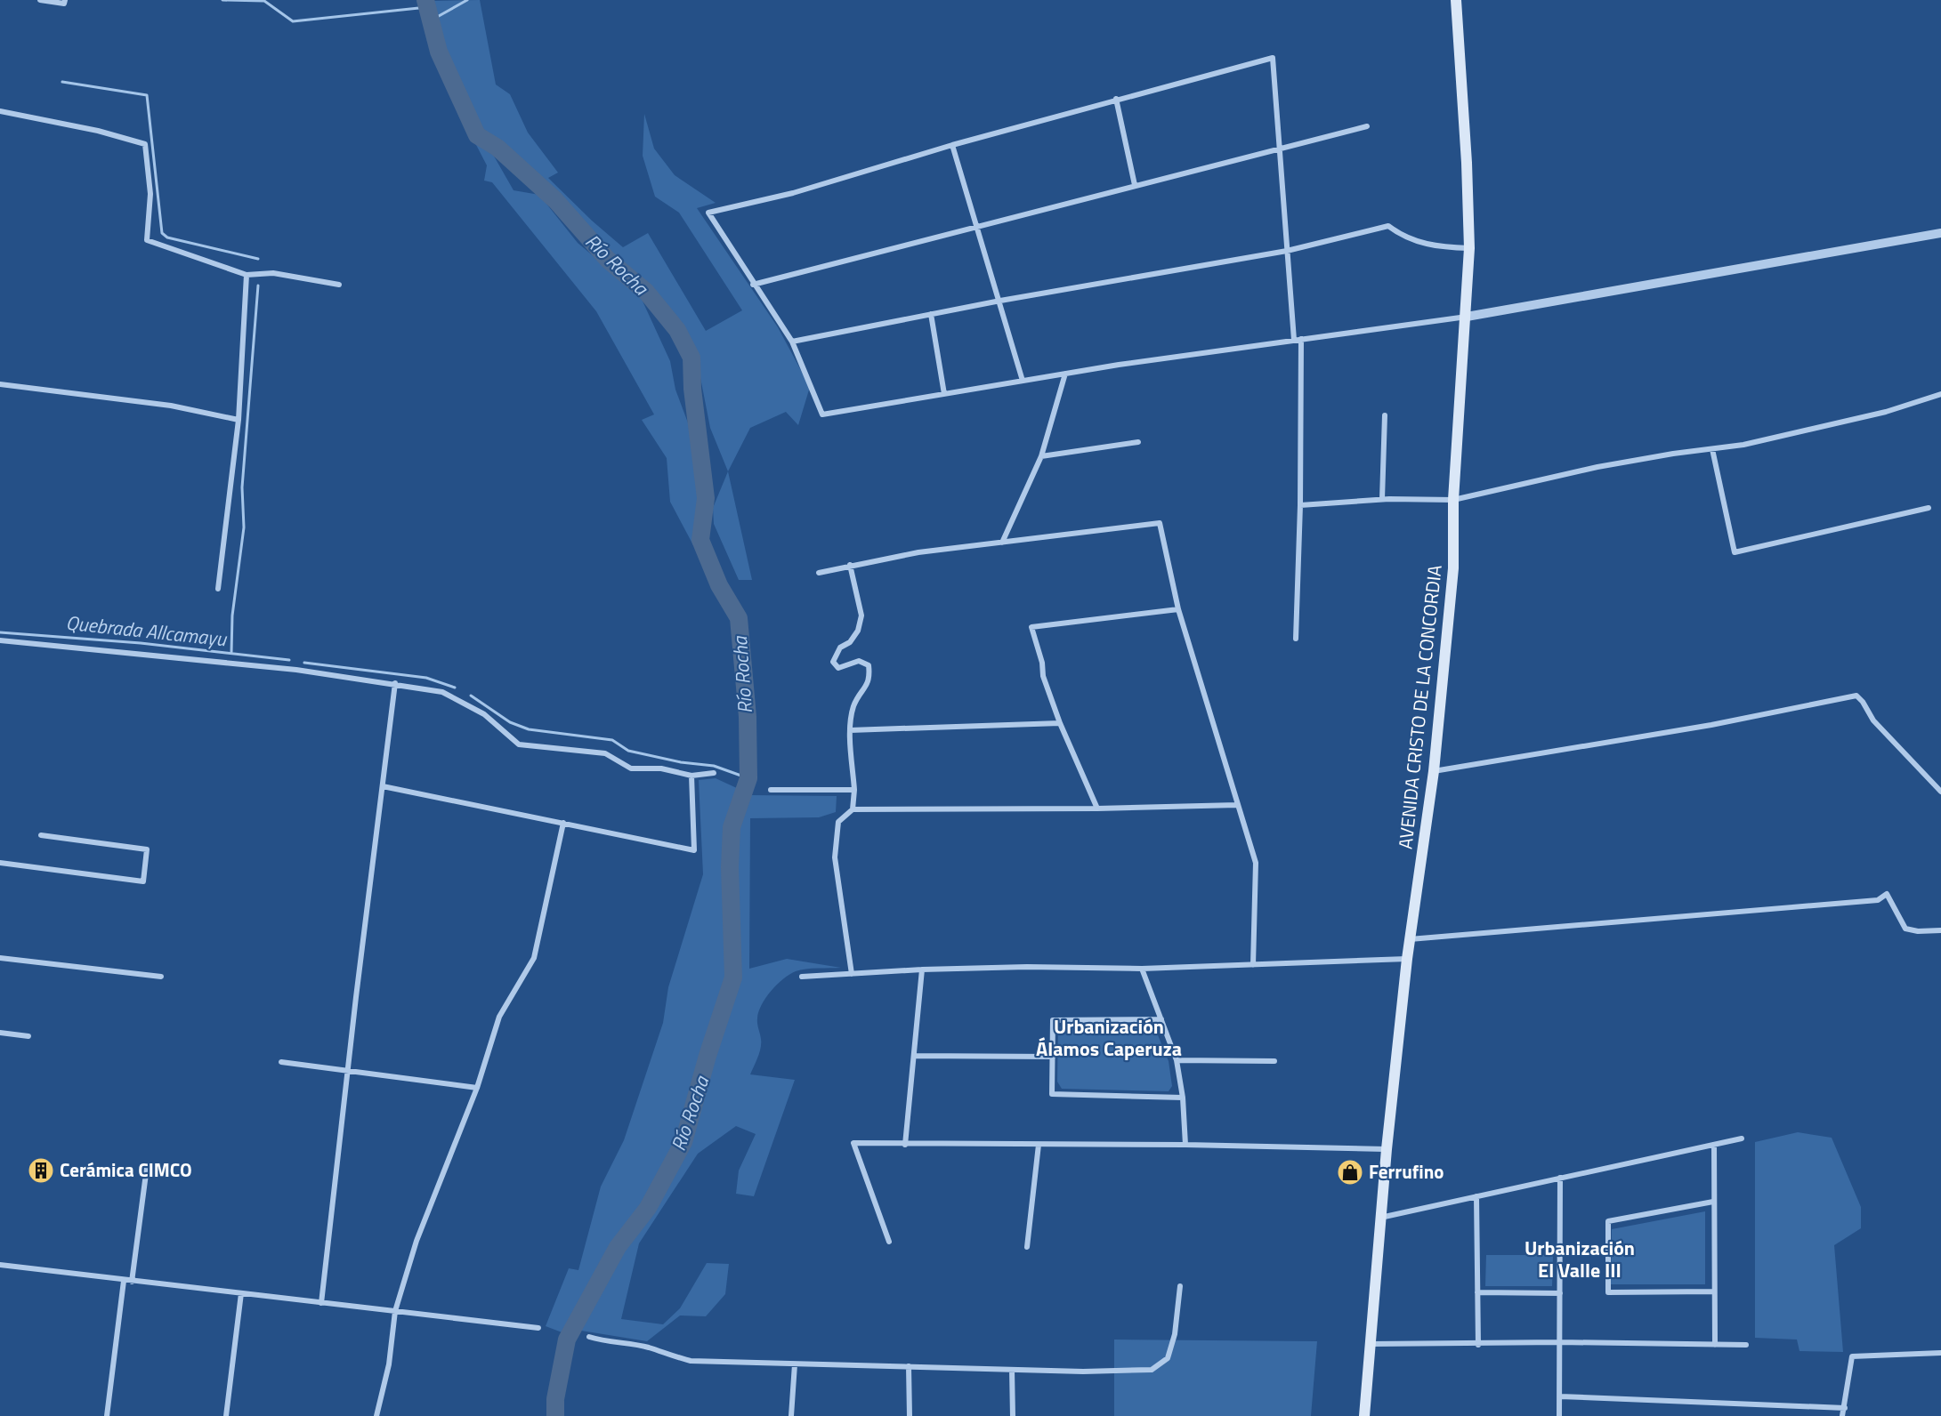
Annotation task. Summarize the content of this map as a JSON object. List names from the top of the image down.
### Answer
{
  "streets": {
    "main road": ["AVENIDA CRISTO DE LA CONCORDIA"]
  },
  "districts": ["Urbanización Álamos Caperuza", "Urbanización El Valle III"],
  "water": ["Río Rocha", "Quebrada Allcamayu"],
  "places": {
    "building": ["Cerámica CIMCO"],
    "shop": ["Ferrufino"]
  }
}
